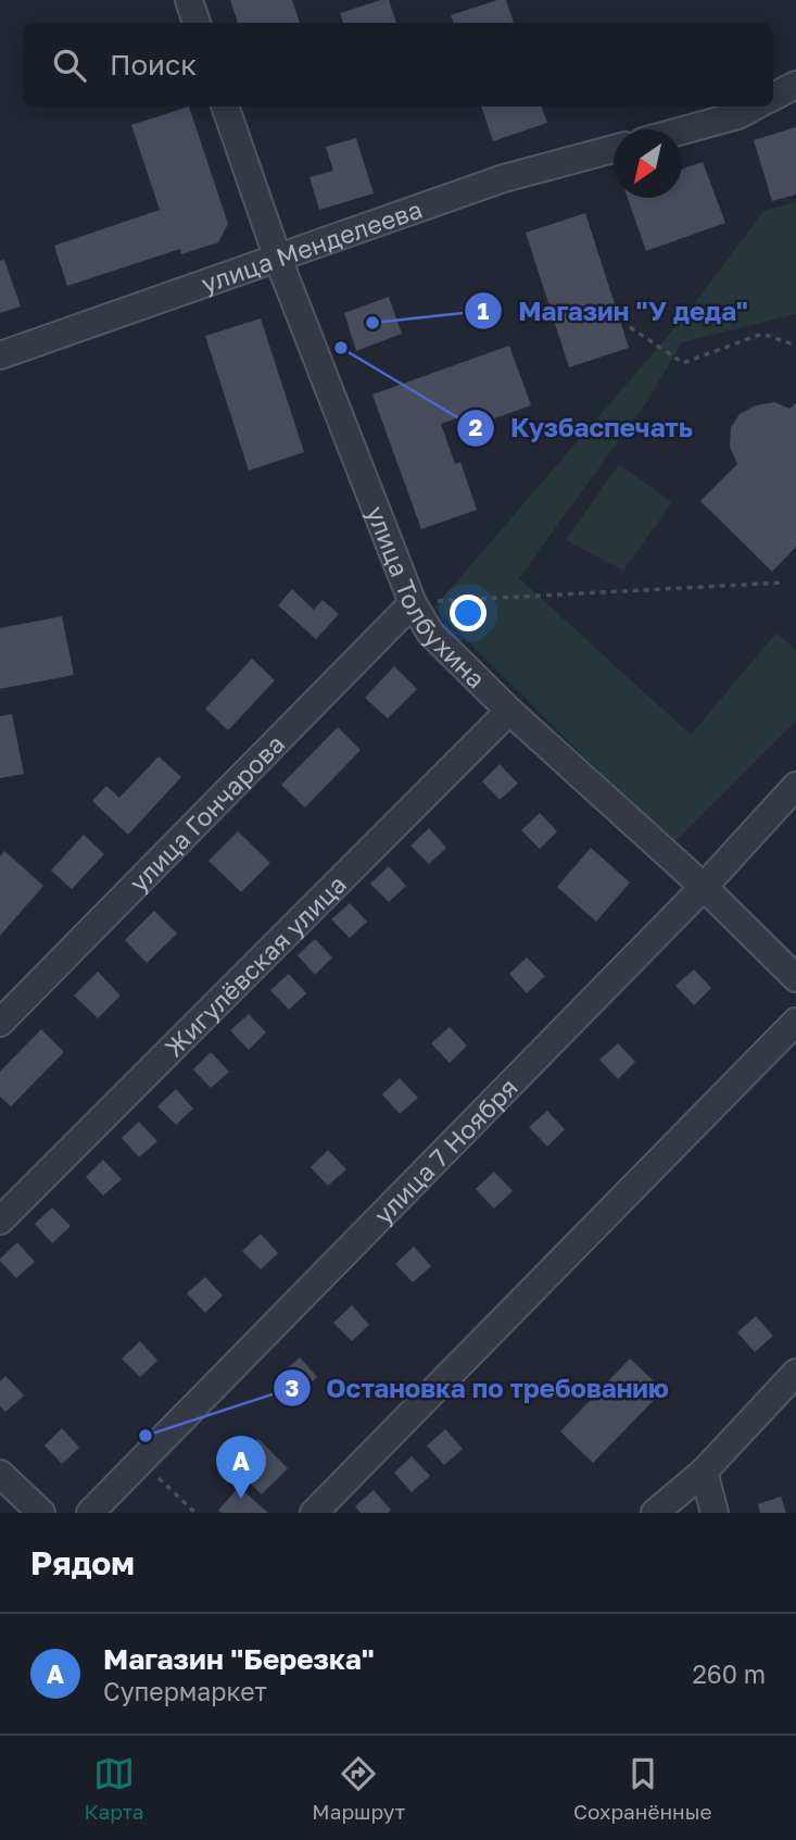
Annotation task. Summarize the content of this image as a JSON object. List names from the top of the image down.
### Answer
{
  "streets": {
    "street": [
      "улица Менделеева",
      "улица Толбухина",
      "улица Гончарова",
      "Жигулёвская улица",
      "улица 7 Ноября"
    ]
  },
  "crossings": [
    ["улица Менделеева", "улица Толбухина"],
    ["улица Толбухина", "улица Гончарова"],
    ["улица Толбухина", "Жигулёвская улица"],
    ["улица Толбухина", "улица 7 Ноября"]
  ],
  "places": ["Магазин \"У деда\"", "Кузбаспечать", "Остановка по требованию"],
  "north": "bottom left",
  "page": {
    "search": "Поиск",
    "pins": "A",
    "heading": "Рядом",
    "list": [
      {
        "mark": "A",
        "name": "Магазин \"Березка\"",
        "note": "Супермаркет",
        "value": "260 m"
      }
    ],
    "nav": ["Карта", "Маршрут", "Сохранённые"]
  }
}
